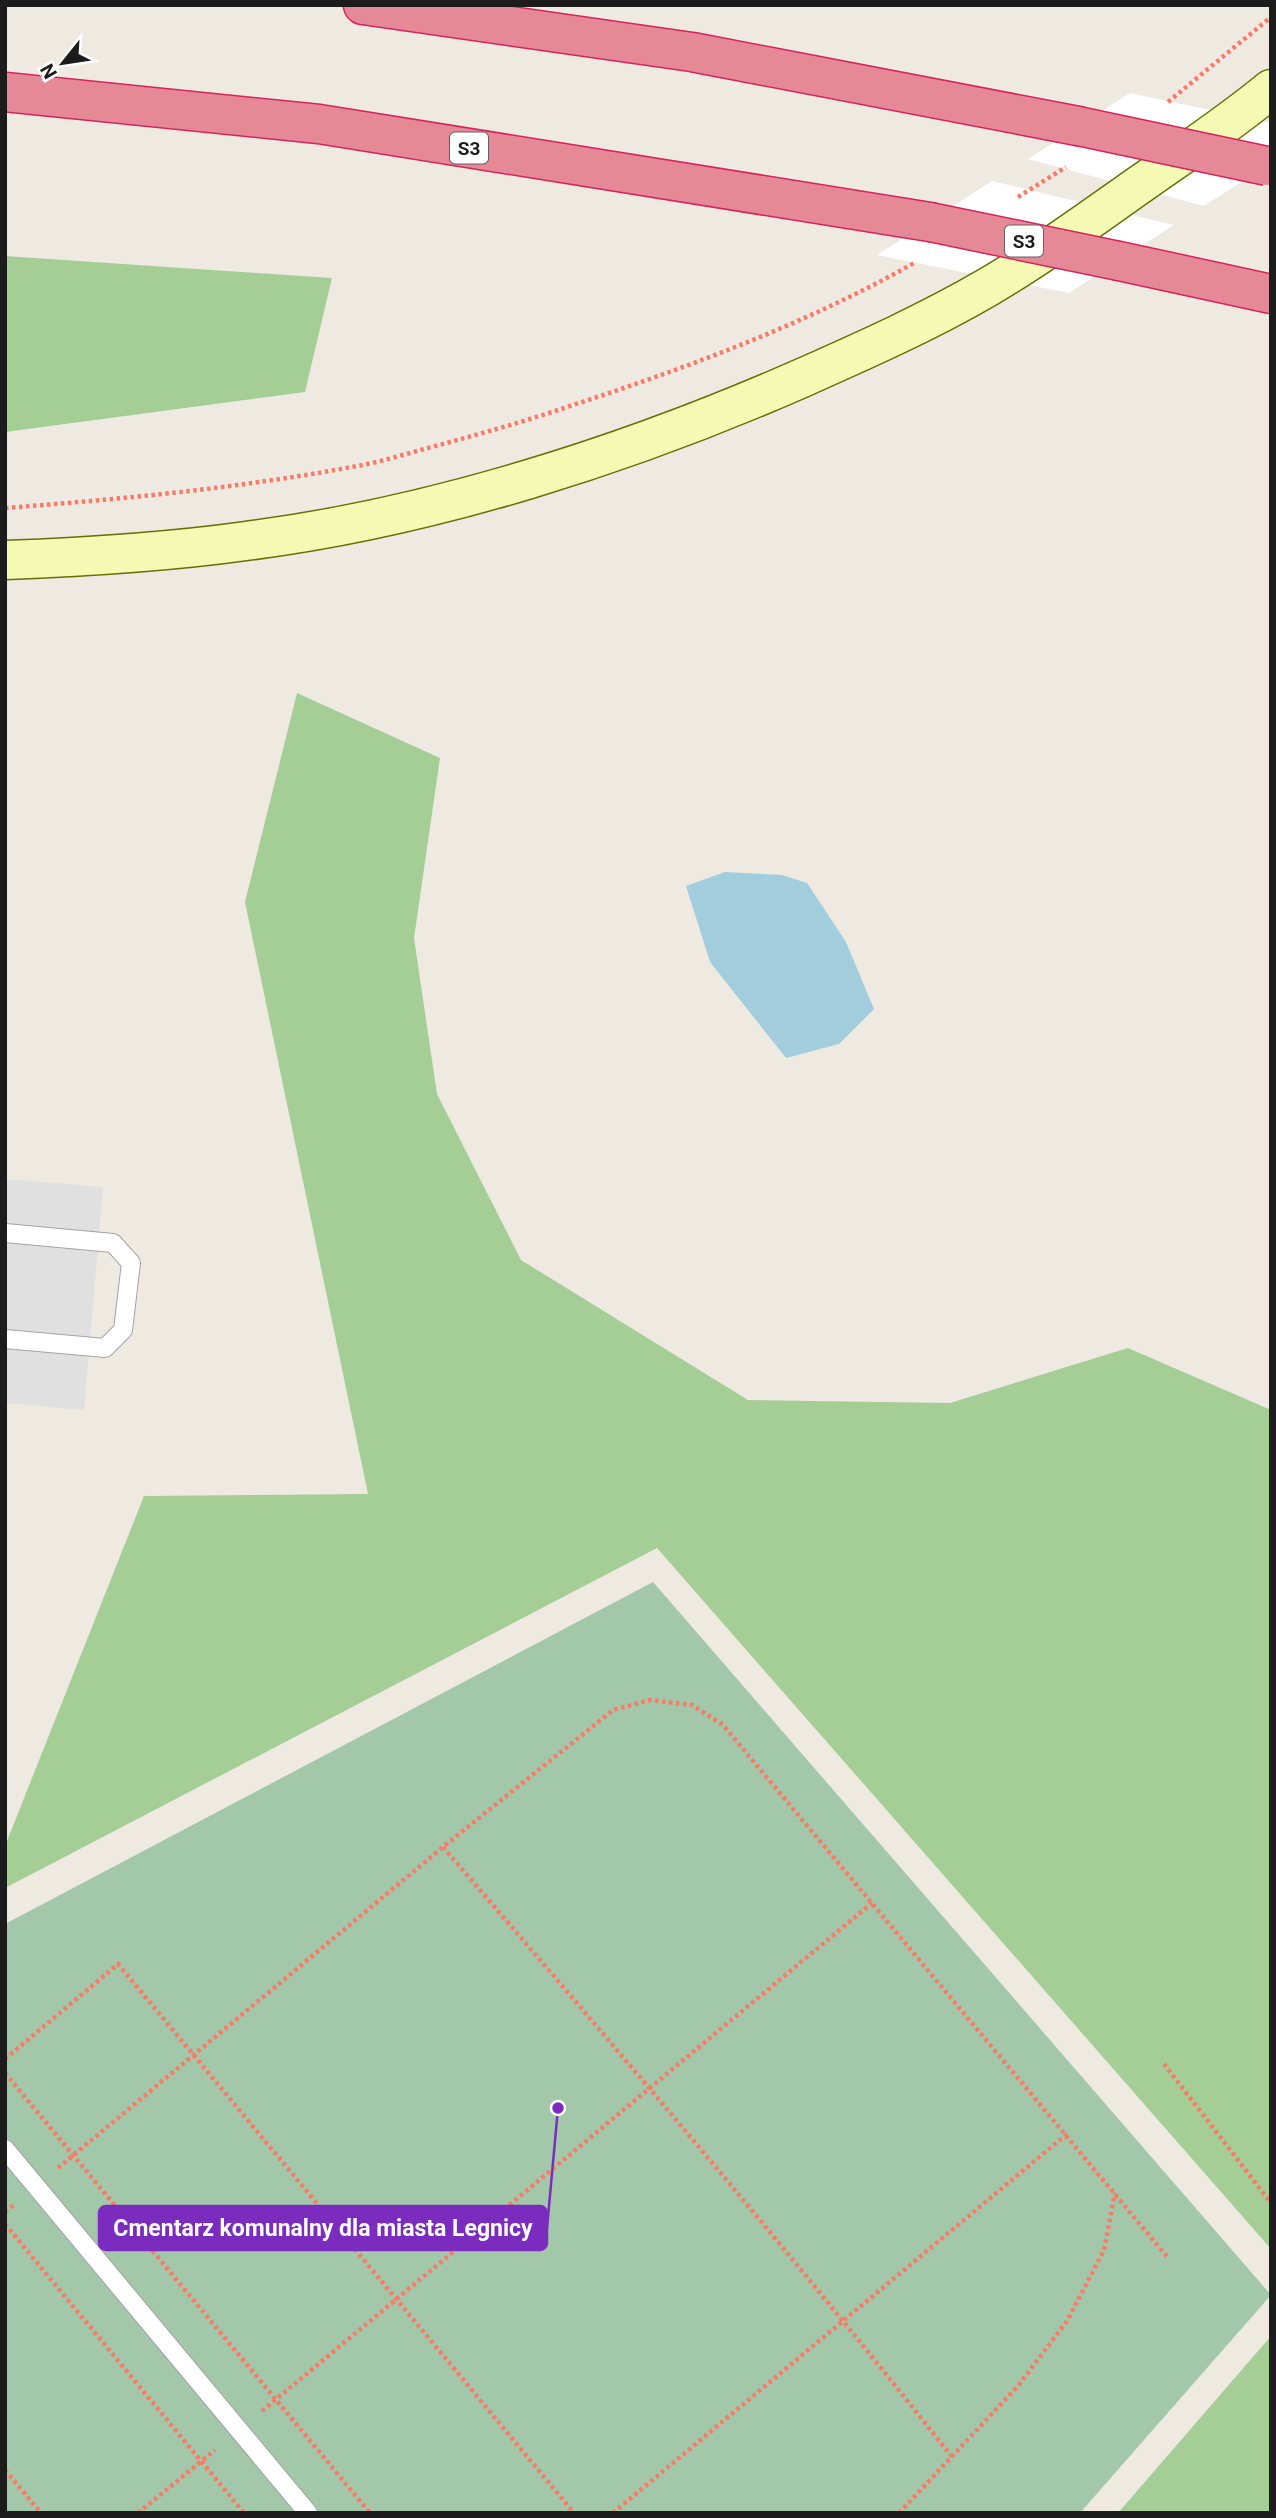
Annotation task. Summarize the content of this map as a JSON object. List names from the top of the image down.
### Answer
{
  "streets": {
    "highway": ["S3"]
  },
  "places": ["Cmentarz komunalny dla miasta Legnicy"],
  "north": "bottom left"
}
